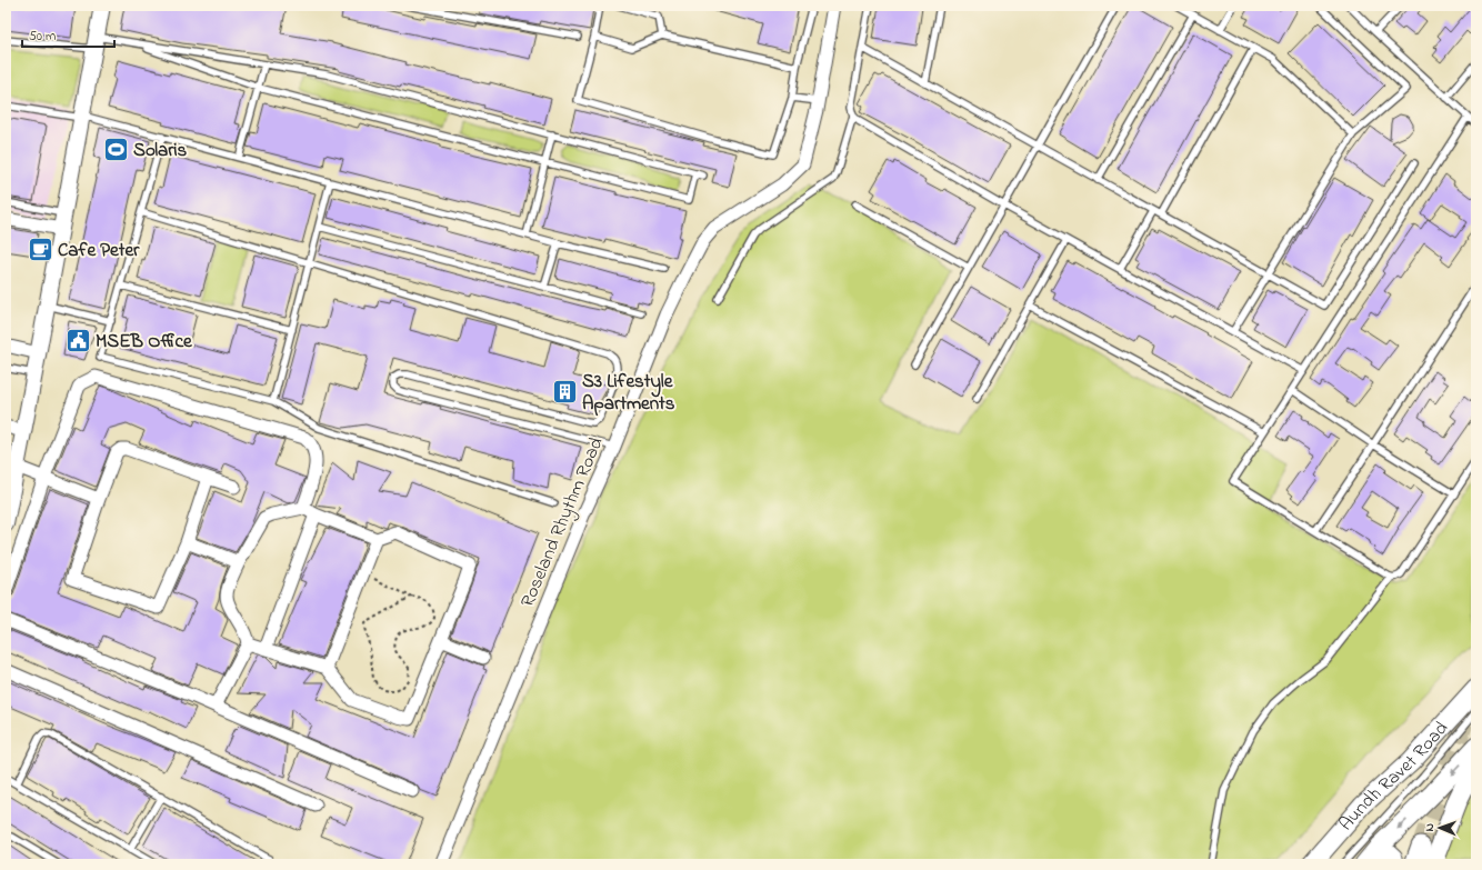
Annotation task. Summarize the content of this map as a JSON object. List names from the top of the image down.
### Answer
{
  "streets": {
    "main road": ["Aundh Ravet Road"],
    "street": ["Roseland Rhythm Road"]
  },
  "places": {
    "sports": ["Solaris"],
    "cafe": ["Cafe Peter"],
    "public building": ["MSEB Office"],
    "building": ["S3 Lifestyle Apartments"]
  },
  "scale_bar": "50 m",
  "north": "left"
}
